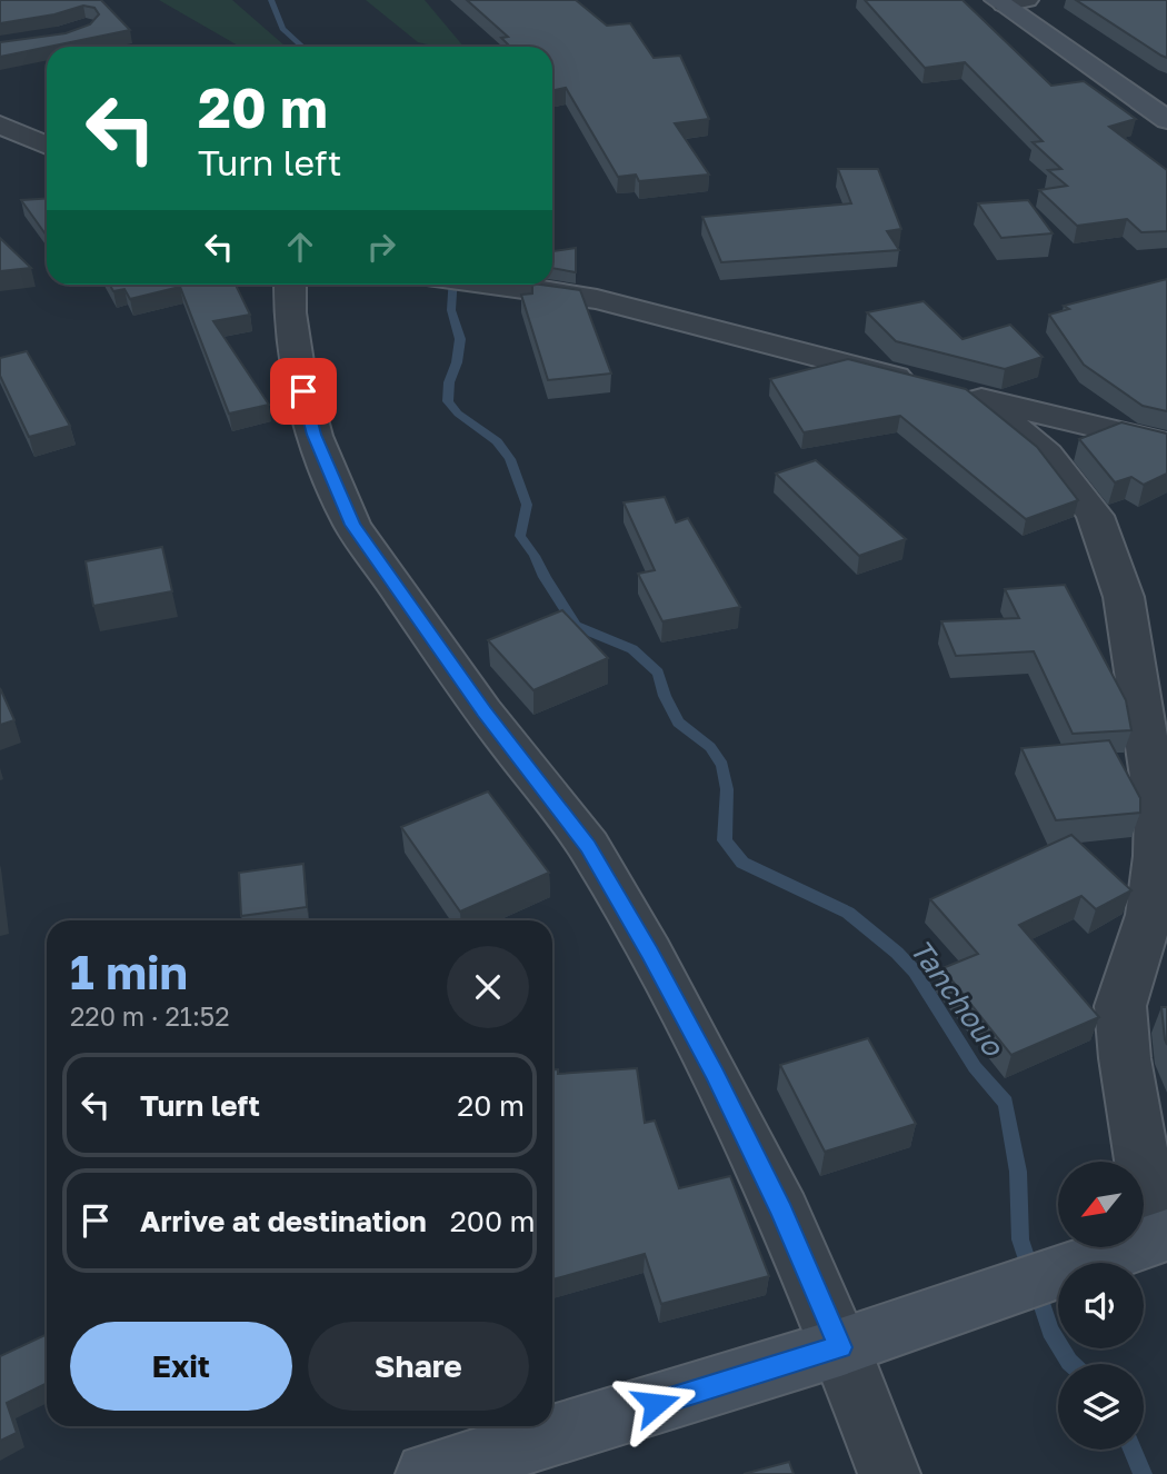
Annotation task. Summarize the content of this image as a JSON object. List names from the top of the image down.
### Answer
{
  "water": ["Tanchouo"],
  "north": "bottom left",
  "page": {
    "turn": ["20 m", "Turn left"],
    "heading": ["1 min", "220 m · 21:52"],
    "list": [
      {
        "name": "Turn left",
        "value": "20 m"
      },
      {
        "name": "Arrive at destination",
        "value": "200 m"
      }
    ],
    "buttons": ["Exit", "Share"]
  }
}
